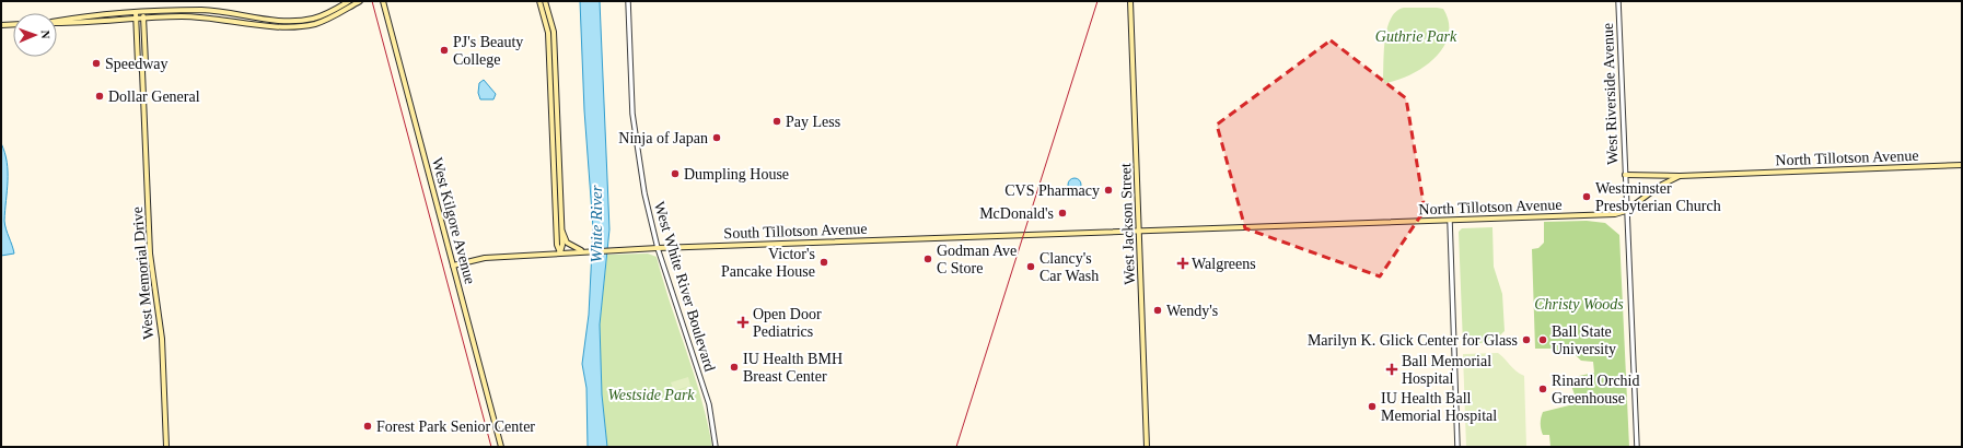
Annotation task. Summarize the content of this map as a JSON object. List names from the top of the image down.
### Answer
{
  "streets": {
    "main road": [
      "North Tillotson Avenue",
      "West Kilgore Avenue",
      "West Jackson Street",
      "South Tillotson Avenue",
      "West Memorial Drive"
    ],
    "street": ["West Riverside Avenue", "West White River Boulevard"]
  },
  "crossings": [
    ["West Riverside Avenue", "North Tillotson Avenue"],
    ["North Tillotson Avenue", "West Jackson Street"],
    ["North Tillotson Avenue", "South Tillotson Avenue"],
    ["West Jackson Street", "South Tillotson Avenue"],
    ["South Tillotson Avenue", "West White River Boulevard"]
  ],
  "water": ["White River"],
  "parks": ["Guthrie Park", "Christy Woods", "Westside Park"],
  "places": {
    "other": [
      "PJ's Beauty College",
      "Speedway",
      "Dollar General",
      "Pay Less",
      "Ninja of Japan",
      "Dumpling House",
      "CVS Pharmacy",
      "Westminster Presbyterian Church",
      "McDonald's",
      "Godman Ave C Store",
      "Victor's Pancake House",
      "Clancy's Car Wash",
      "Wendy's",
      "Marilyn K. Glick Center for Glass",
      "Ball State University",
      "IU Health BMH Breast Center",
      "Rinard Orchid Greenhouse",
      "IU Health Ball Memorial Hospital",
      "Forest Park Senior Center"
    ],
    "health": ["Walgreens", "Open Door Pediatrics", "Ball Memorial Hospital"]
  },
  "north": "right"
}
